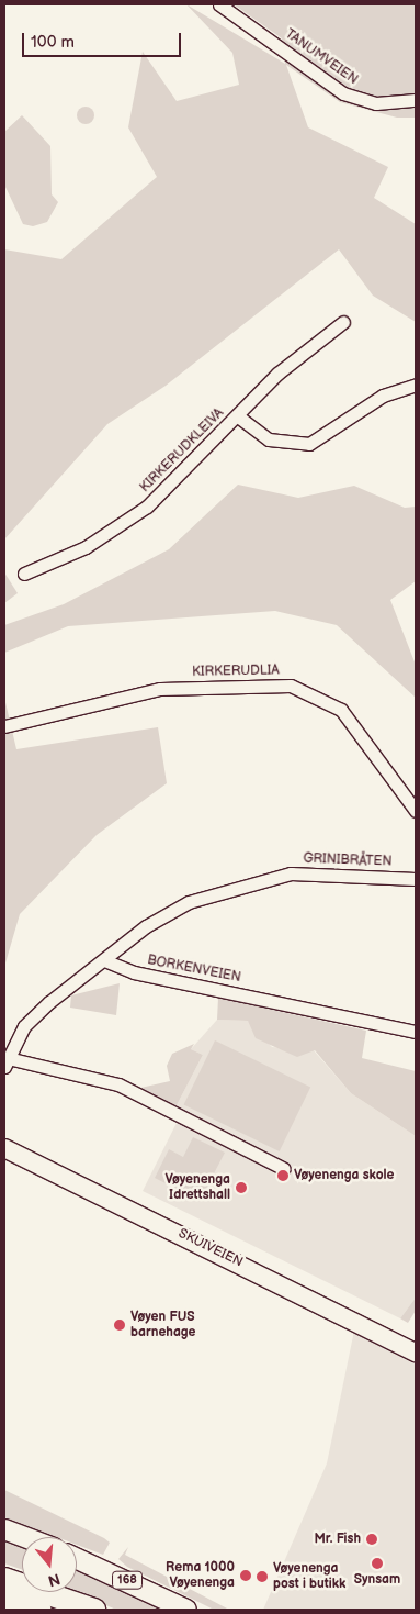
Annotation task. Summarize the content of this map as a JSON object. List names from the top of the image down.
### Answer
{
  "streets": {
    "main road": ["SKUIVEIEN", "168"],
    "street": [
      "TANUMVEIEN",
      "KIRKERUDKLEIVA",
      "KIRKERUDLIA",
      "GRINIBRÅTEN",
      "BORKENVEIEN"
    ]
  },
  "crossings": [
    ["GRINIBRÅTEN", "BORKENVEIEN"]
  ],
  "places": [
    "Vøyenenga skole",
    "Vøyenenga Idrettshall",
    "Vøyen FUS barnehage",
    "Mr. Fish",
    "Synsam",
    "Rema 1000 Vøyenenga",
    "Vøyenenga post i butikk"
  ],
  "scale_bar": "100 m",
  "north": "bottom"
}
